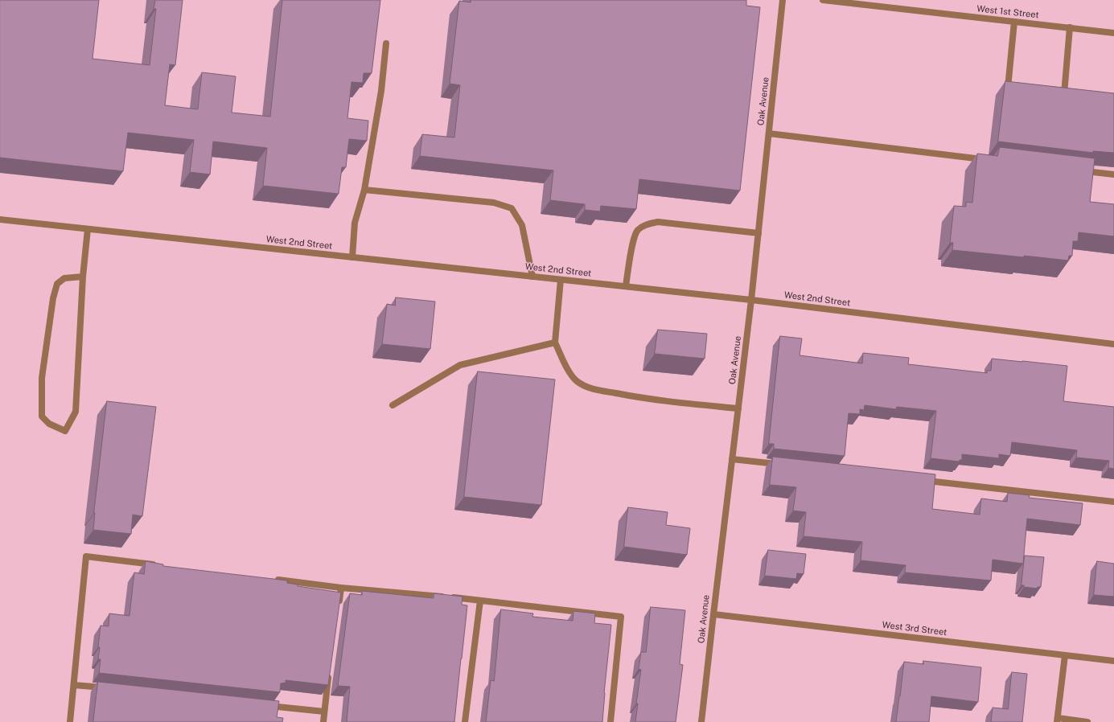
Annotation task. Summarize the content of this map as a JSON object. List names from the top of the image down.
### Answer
{
  "streets": {
    "street": [
      "West 1st Street",
      "Oak Avenue",
      "West 2nd Street",
      "West 3rd Street"
    ]
  },
  "crossings": [
    ["Oak Avenue", "West 2nd Street"],
    ["Oak Avenue", "West 3rd Street"]
  ]
}
